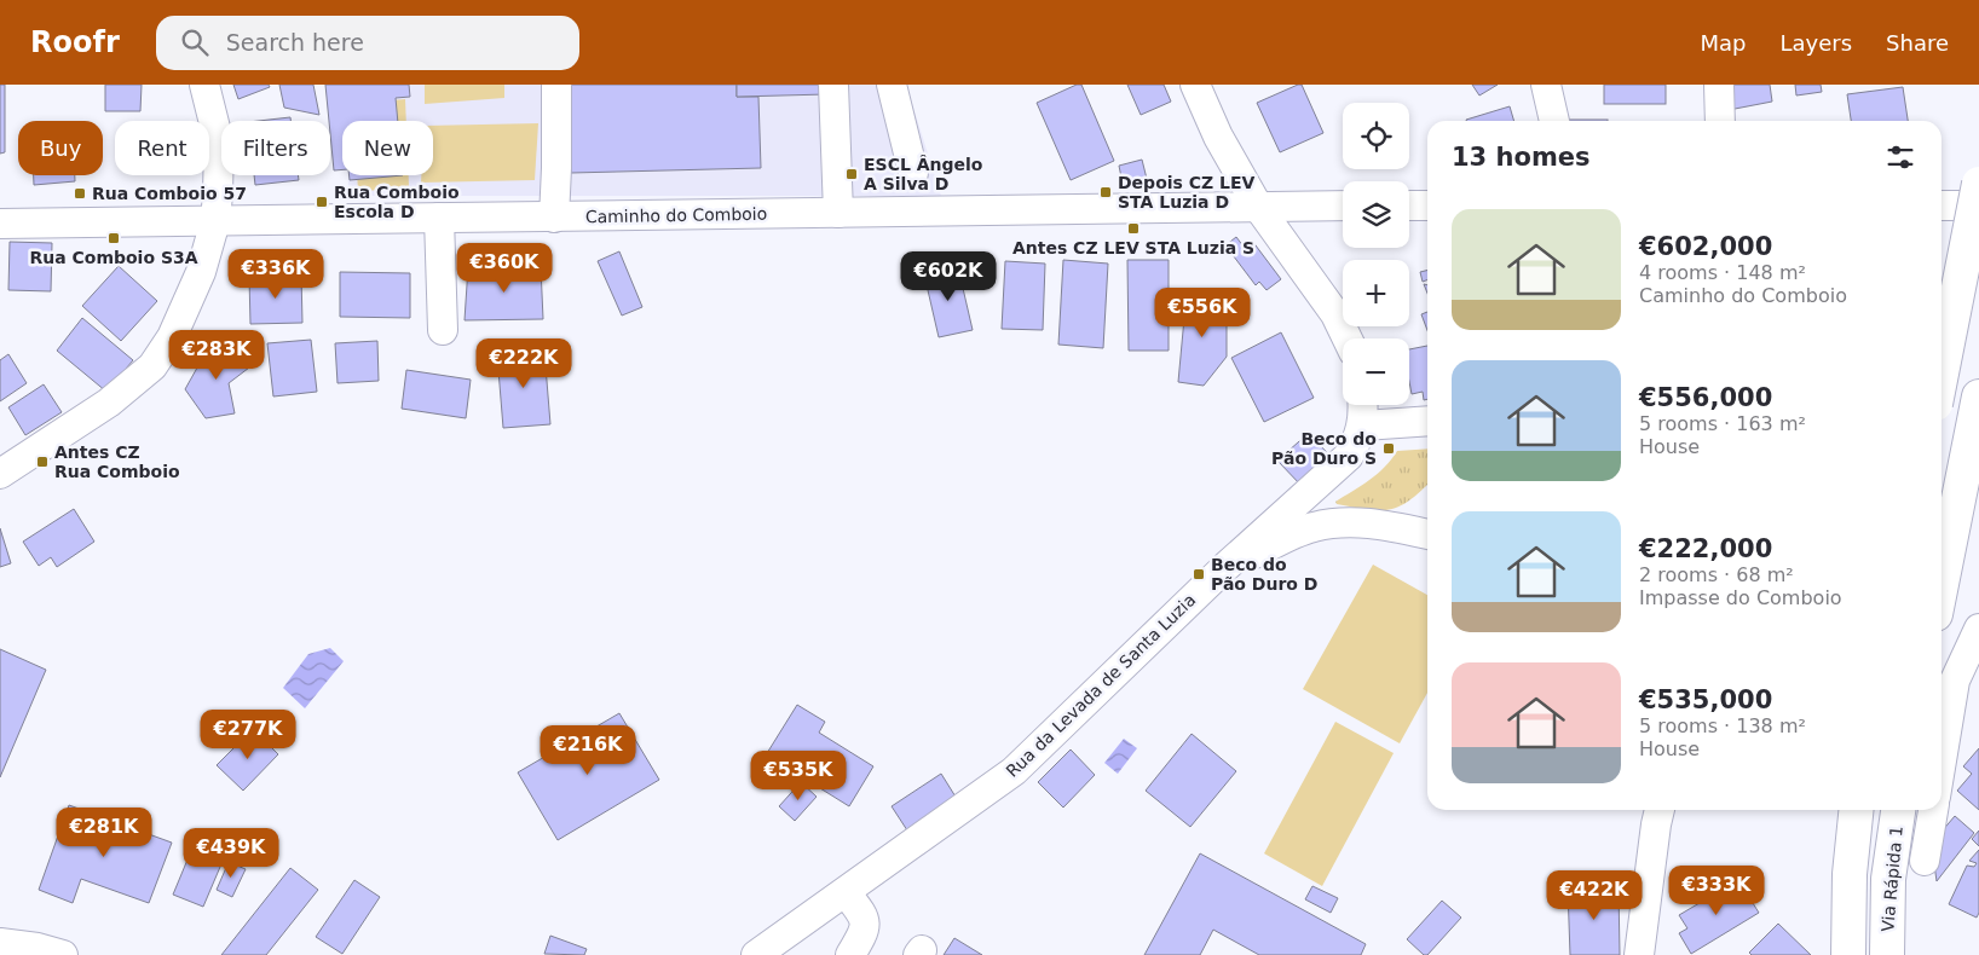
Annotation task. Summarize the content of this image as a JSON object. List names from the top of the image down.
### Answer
{
  "streets": {
    "highway": ["Via Rápida 1"],
    "street": ["Caminho do Comboio", "Rua da Levada de Santa Luzia"]
  },
  "places": {
    "transit": [
      "ESCL Ângelo A Silva D",
      "Depois CZ LEV STA Luzia D",
      "Rua Comboio 57",
      "Rua Comboio Escola D",
      "Antes CZ LEV STA Luzia S",
      "Rua Comboio S3A",
      "Beco do Pão Duro S",
      "Antes CZ Rua Comboio",
      "Beco do Pão Duro D"
    ]
  },
  "page": {
    "header": "Roofr",
    "search": "Search here",
    "nav": ["Map", "Layers", "Share"],
    "map_buttons": ["+", "−"],
    "chip": [
      "Buy",
      "Rent",
      "Filters",
      "New"
    ],
    "heading": "13 homes",
    "list": [
      {
        "name": "€602,000",
        "note": "4 rooms · 148 m² · Caminho do Comboio"
      },
      {
        "name": "€556,000",
        "note": "5 rooms · 163 m² · House"
      },
      {
        "name": "€222,000",
        "note": "2 rooms · 68 m² · Impasse do Comboio"
      },
      {
        "name": "€535,000",
        "note": "5 rooms · 138 m² · House"
      }
    ],
    "price": [
      "€360K",
      "€336K",
      "€602K",
      "€556K",
      "€283K",
      "€222K",
      "€277K",
      "€216K",
      "€535K",
      "€281K",
      "€439K",
      "€333K",
      "€422K"
    ]
  }
}
